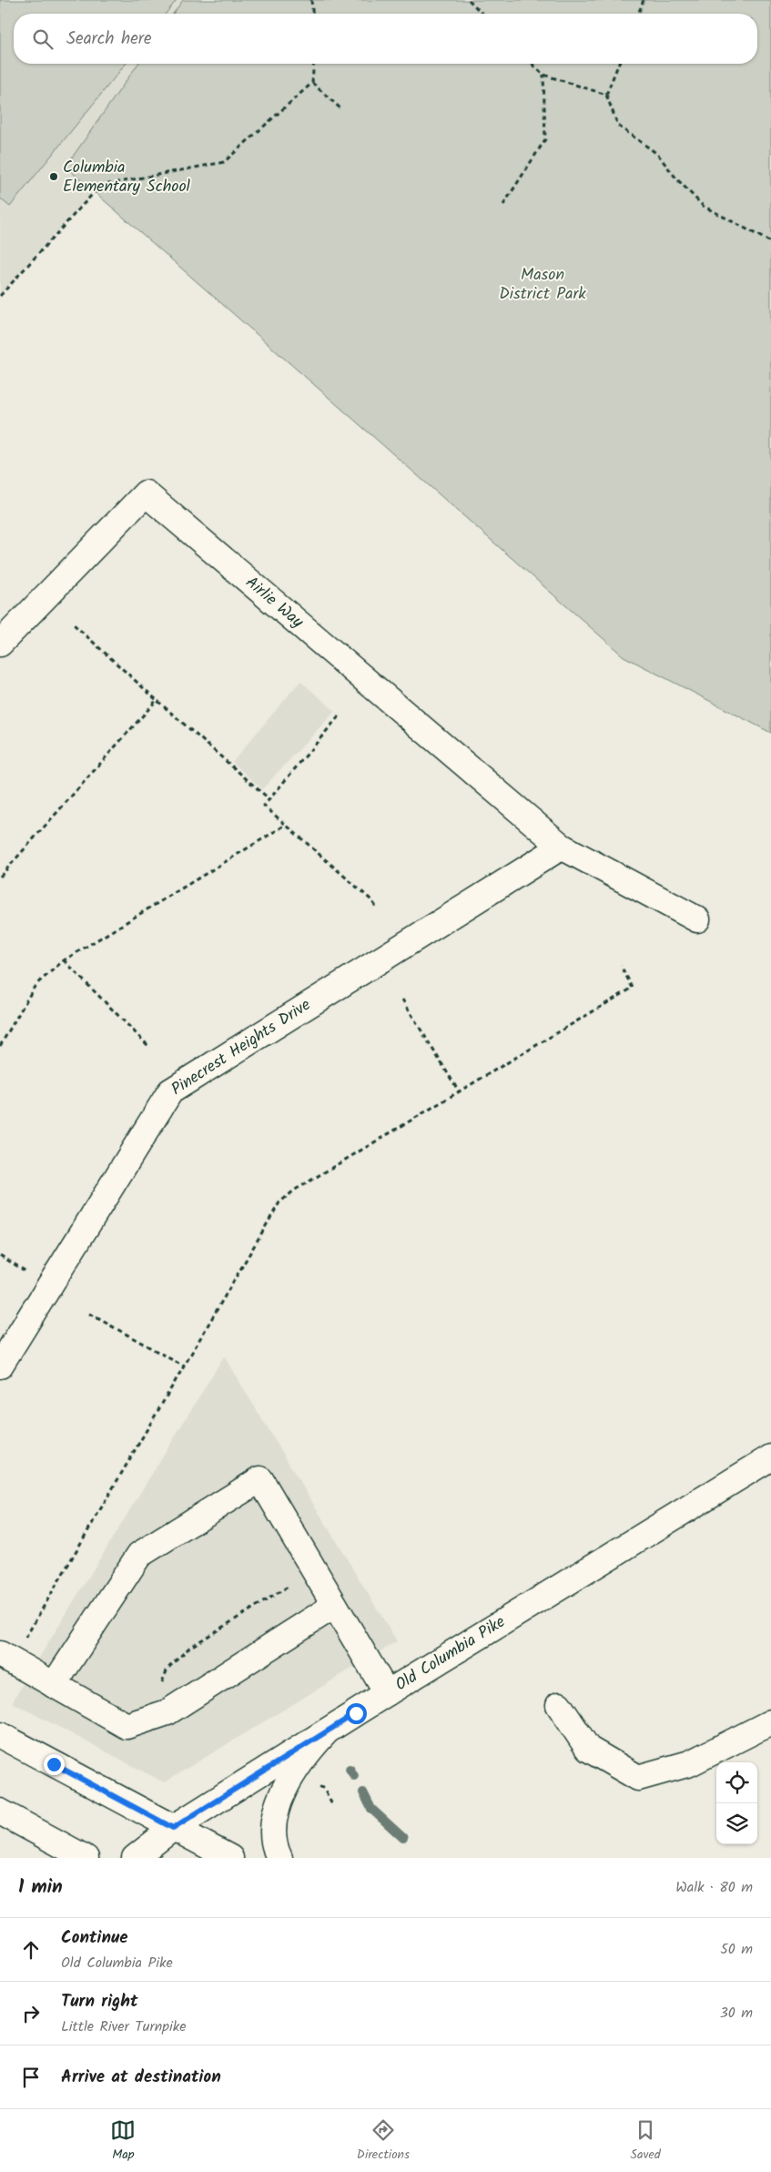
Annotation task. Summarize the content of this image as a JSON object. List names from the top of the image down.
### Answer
{
  "streets": {
    "street": ["Airlie Way", "Pinecrest Heights Drive", "Old Columbia Pike"]
  },
  "crossings": [
    ["Airlie Way", "Pinecrest Heights Drive"]
  ],
  "parks": ["Mason District Park"],
  "places": ["Columbia Elementary School"],
  "page": {
    "search": "Search here",
    "heading": ["1 min", "Walk · 80 m"],
    "list": [
      ["Continue", "Old Columbia Pike", "50 m"],
      ["Turn right", "Little River Turnpike", "30 m"],
      "Arrive at destination"
    ],
    "nav": ["Map", "Directions", "Saved"]
  }
}
